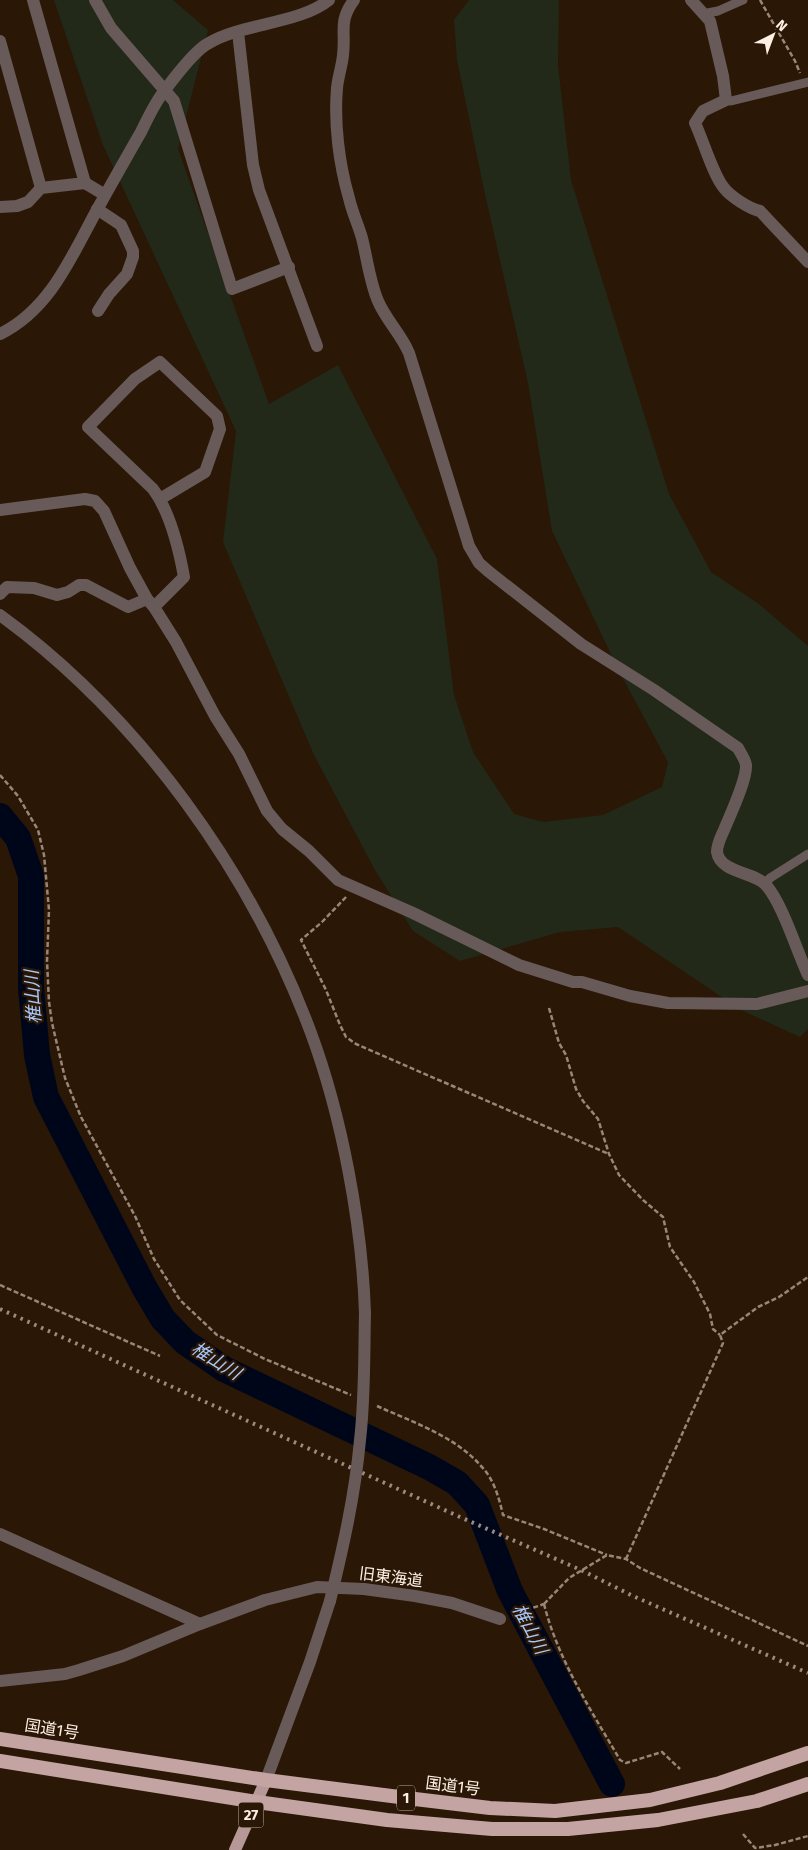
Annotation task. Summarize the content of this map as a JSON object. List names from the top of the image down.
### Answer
{
  "streets": {
    "highway": ["国道1号", "1"],
    "main road": ["27"],
    "street": ["旧東海道"]
  },
  "crossings": [
    ["国道1号", "27"],
    ["1", "27"]
  ],
  "water": ["椎山川"],
  "north": "top right"
}
